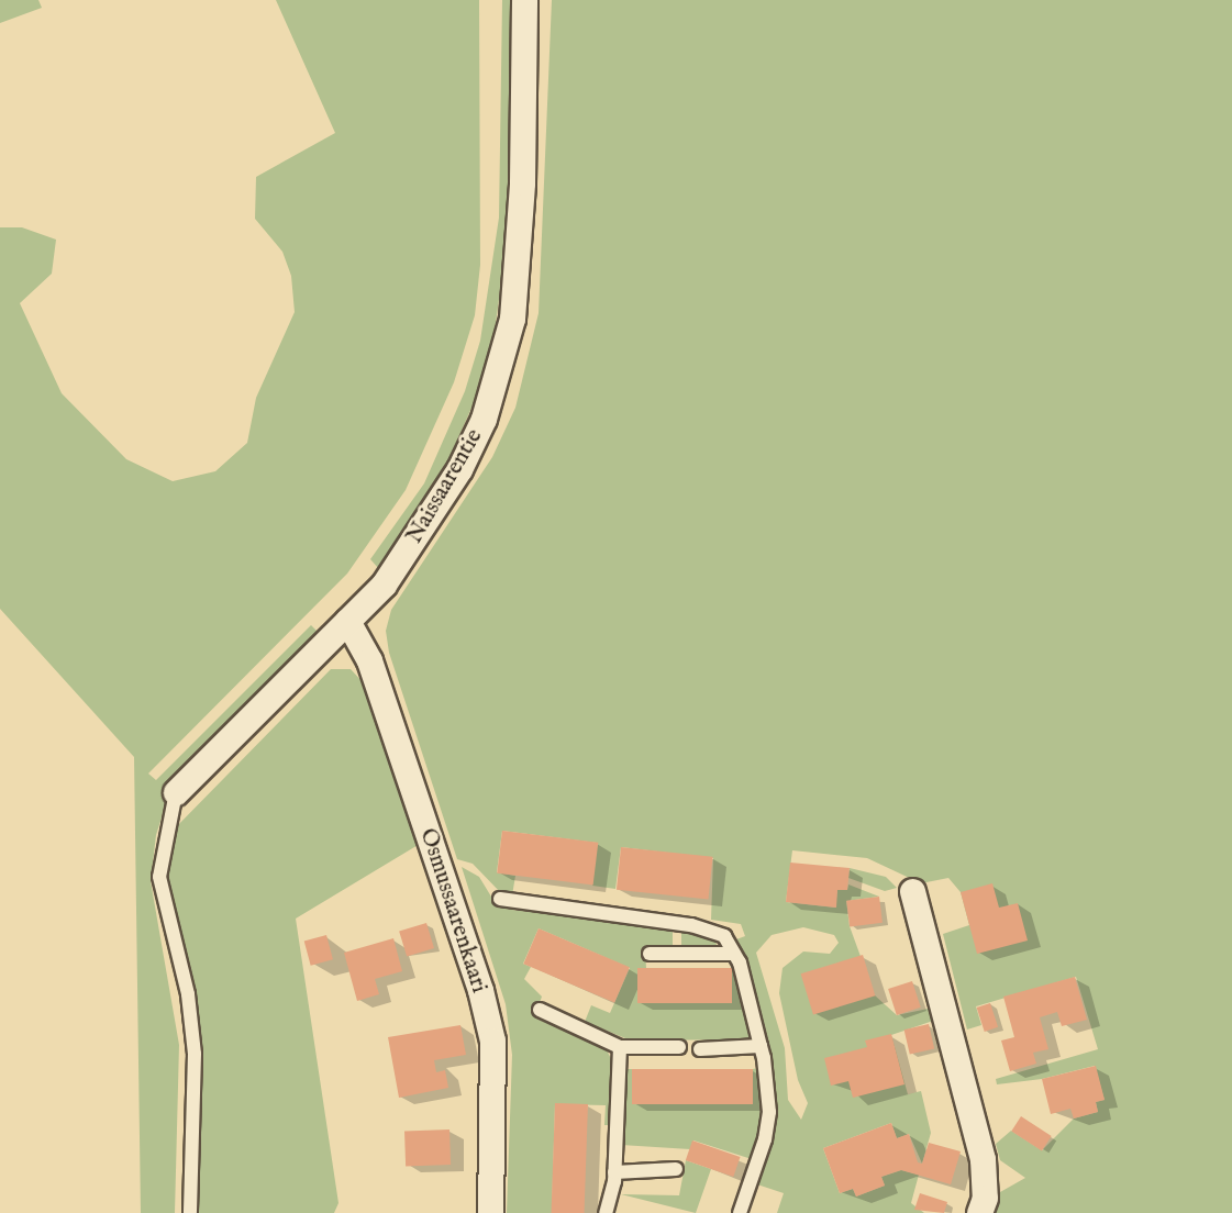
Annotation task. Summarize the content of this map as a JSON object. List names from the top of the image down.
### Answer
{
  "streets": {
    "street": ["Naissaarentie", "Osmussaarenkaari"]
  },
  "crossings": [
    ["Naissaarentie", "Osmussaarenkaari"]
  ]
}
